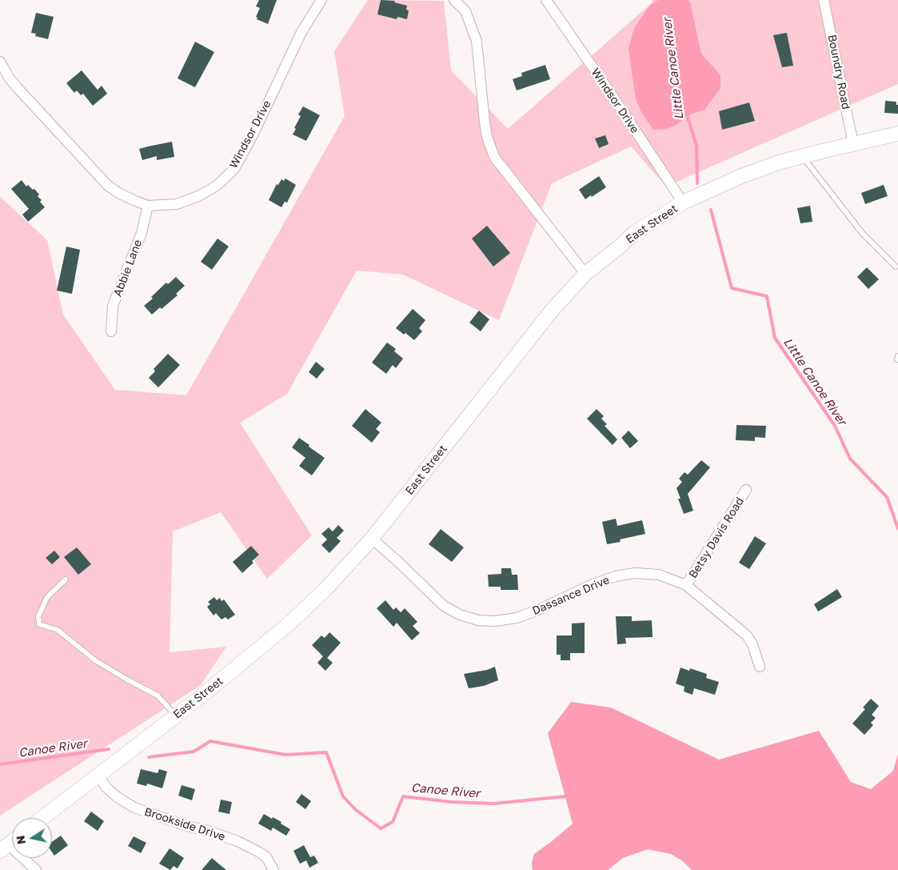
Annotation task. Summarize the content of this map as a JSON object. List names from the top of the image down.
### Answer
{
  "streets": {
    "street": [
      "Boundry Road",
      "Windsor Drive",
      "East Street",
      "Abbie Lane",
      "Betsy Davis Road",
      "Dassance Drive",
      "Brookside Drive"
    ]
  },
  "crossings": [
    ["Boundry Road", "East Street"],
    ["Windsor Drive", "East Street"],
    ["Windsor Drive", "Abbie Lane"],
    ["East Street", "Dassance Drive"],
    ["East Street", "Brookside Drive"],
    ["Betsy Davis Road", "Dassance Drive"]
  ],
  "water": ["Little Canoe River", "Canoe River"],
  "north": "left"
}
